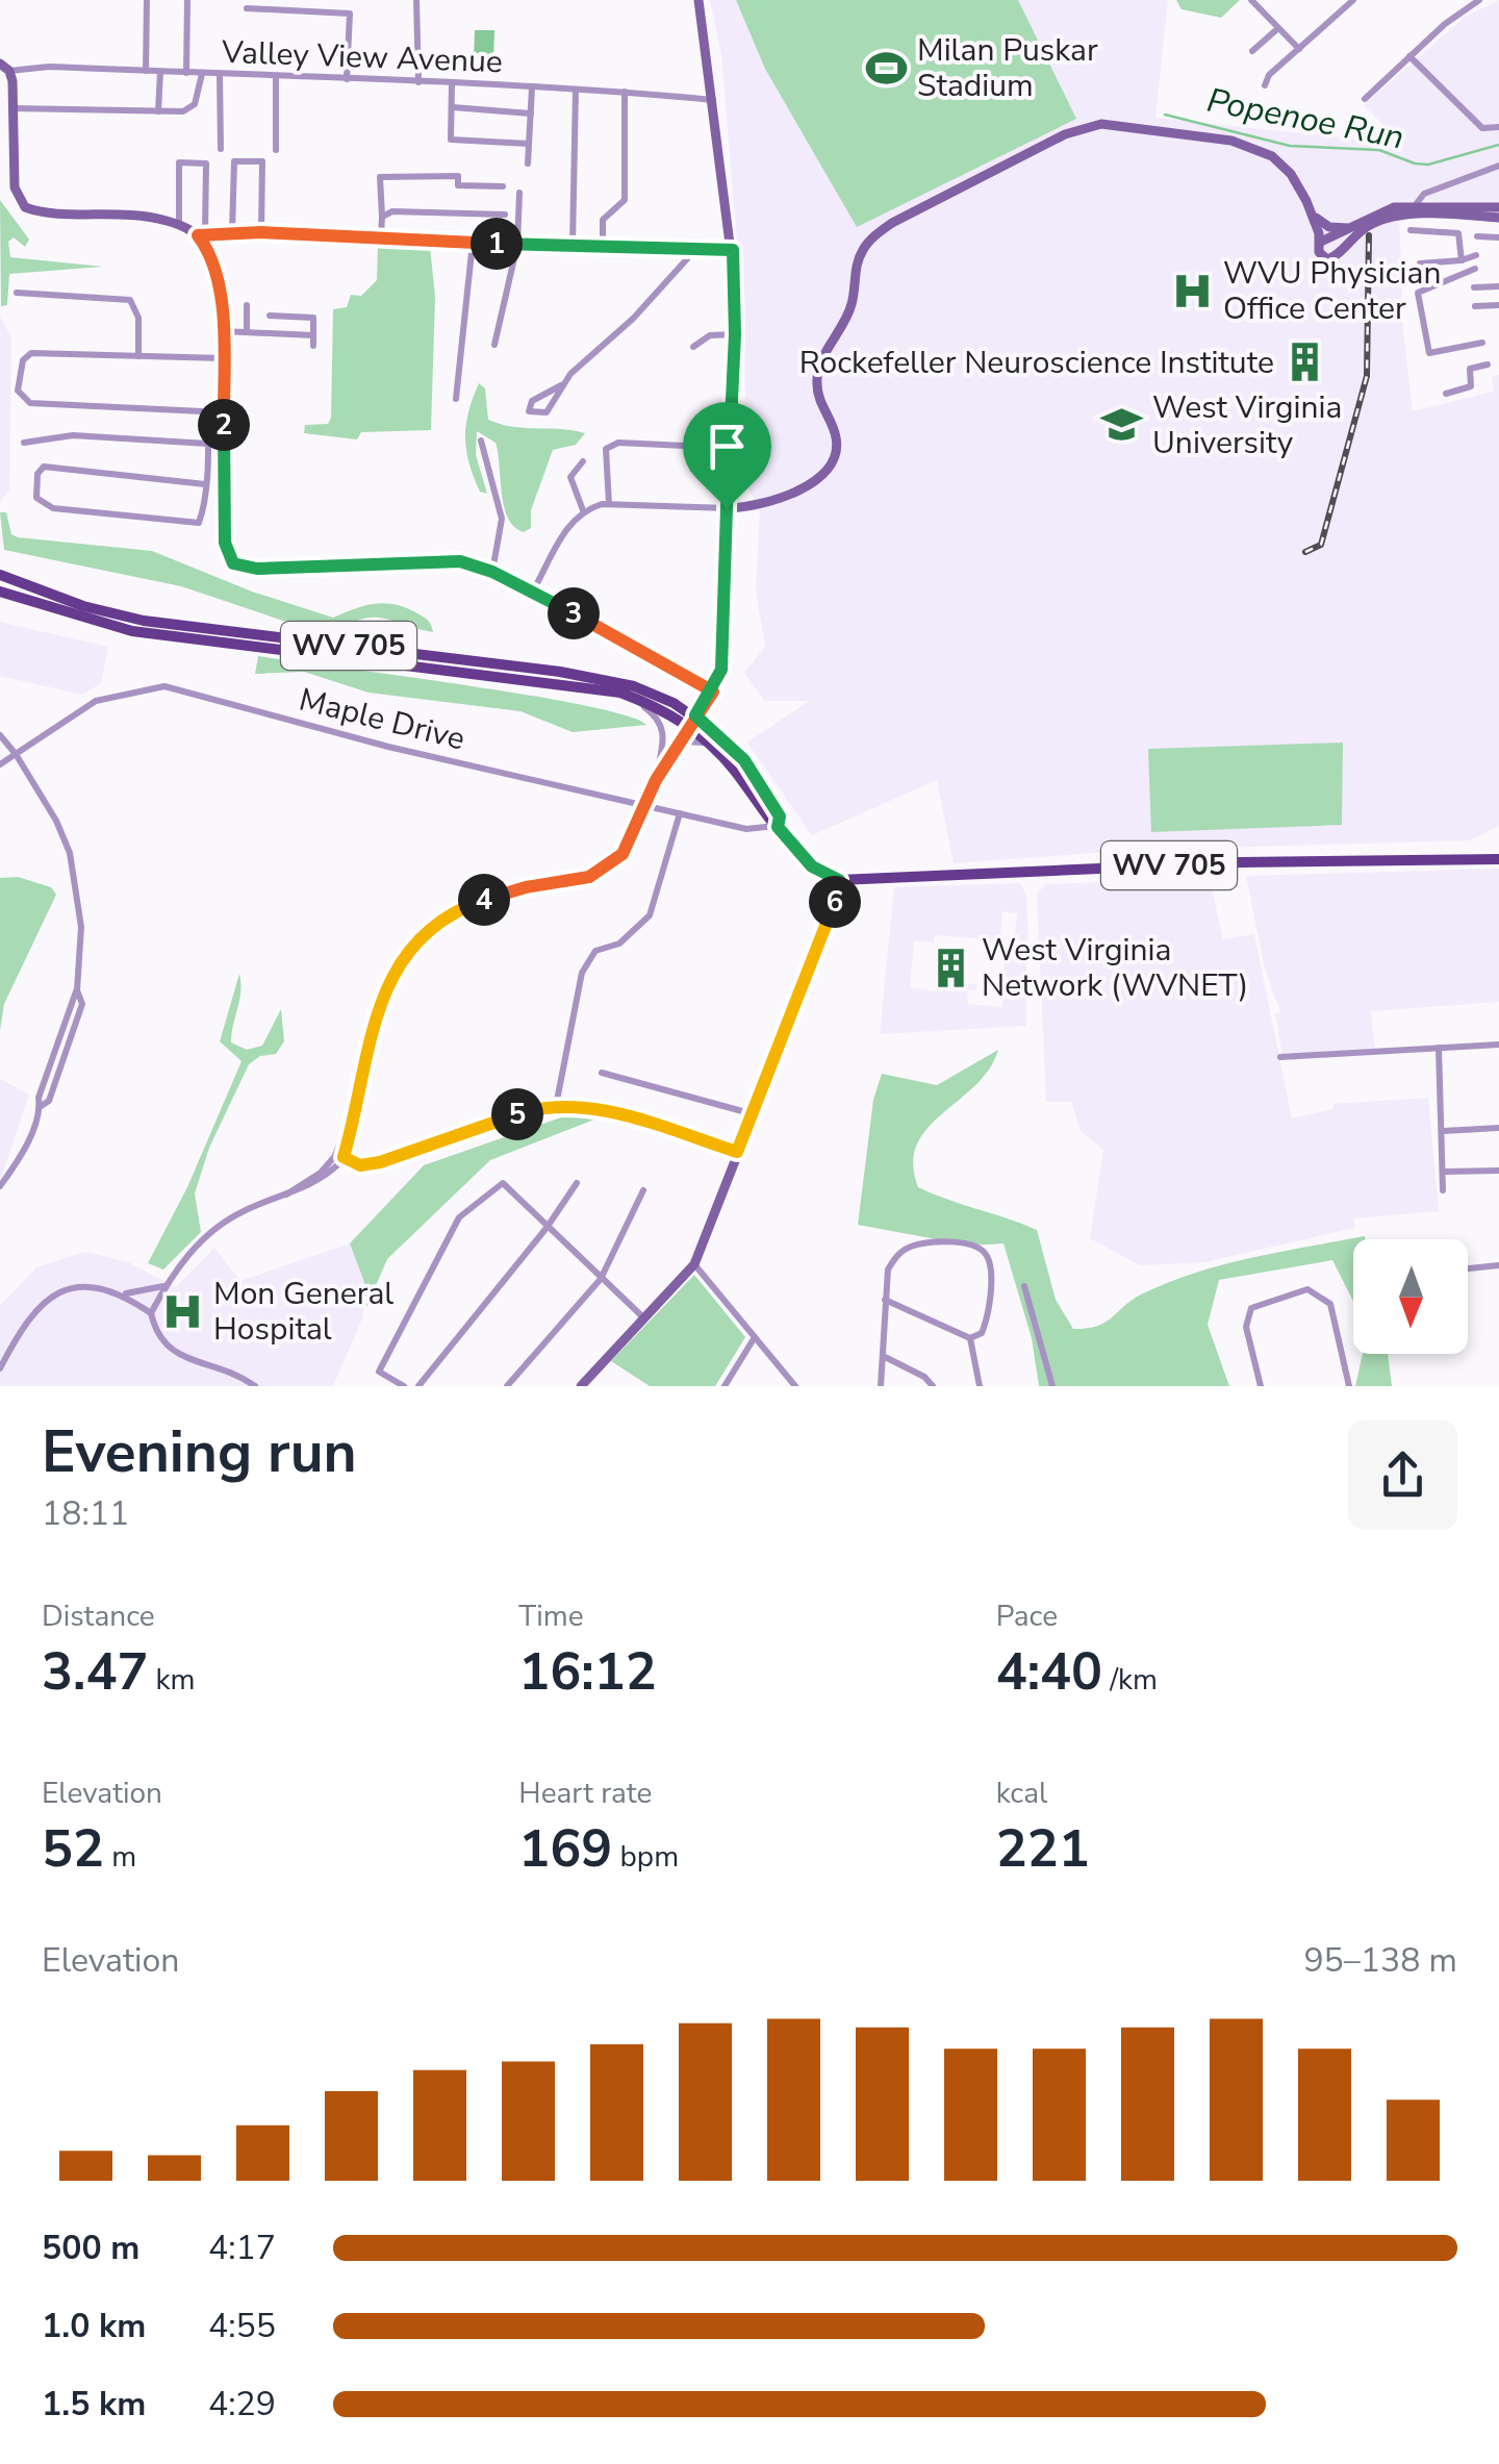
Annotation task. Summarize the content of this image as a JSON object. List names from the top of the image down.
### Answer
{
  "streets": {
    "main road": ["WV 705"],
    "street": ["Valley View Avenue", "Maple Drive"]
  },
  "crossings": [
    ["WV 705", "Maple Drive"]
  ],
  "water": ["Popenoe Run"],
  "places": {
    "sports": ["Milan Puskar Stadium"],
    "hospital": ["WVU Physician Office Center", "Mon General Hospital"],
    "building": ["Rockefeller Neuroscience Institute", "West Virginia Network (WVNET)"],
    "school or university": ["West Virginia University"]
  },
  "north": "bottom",
  "page": {
    "pins": [
      "1",
      "2",
      "3",
      "4",
      "6",
      "5"
    ],
    "heading": ["Evening run", "18:11"],
    "stats": [
      ["Distance", "3.47 km"],
      ["Time", "16:12"],
      ["Pace", "4:40 /km"],
      ["Elevation", "52 m"],
      ["Heart rate", "169 bpm"],
      ["kcal", "221"]
    ],
    "chart": ["Elevation", "95–138 m"],
    "list": [
      {
        "name": "500 m",
        "note": "4:17"
      },
      {
        "name": "1.0 km",
        "note": "4:55"
      },
      {
        "name": "1.5 km",
        "note": "4:29"
      }
    ]
  }
}
